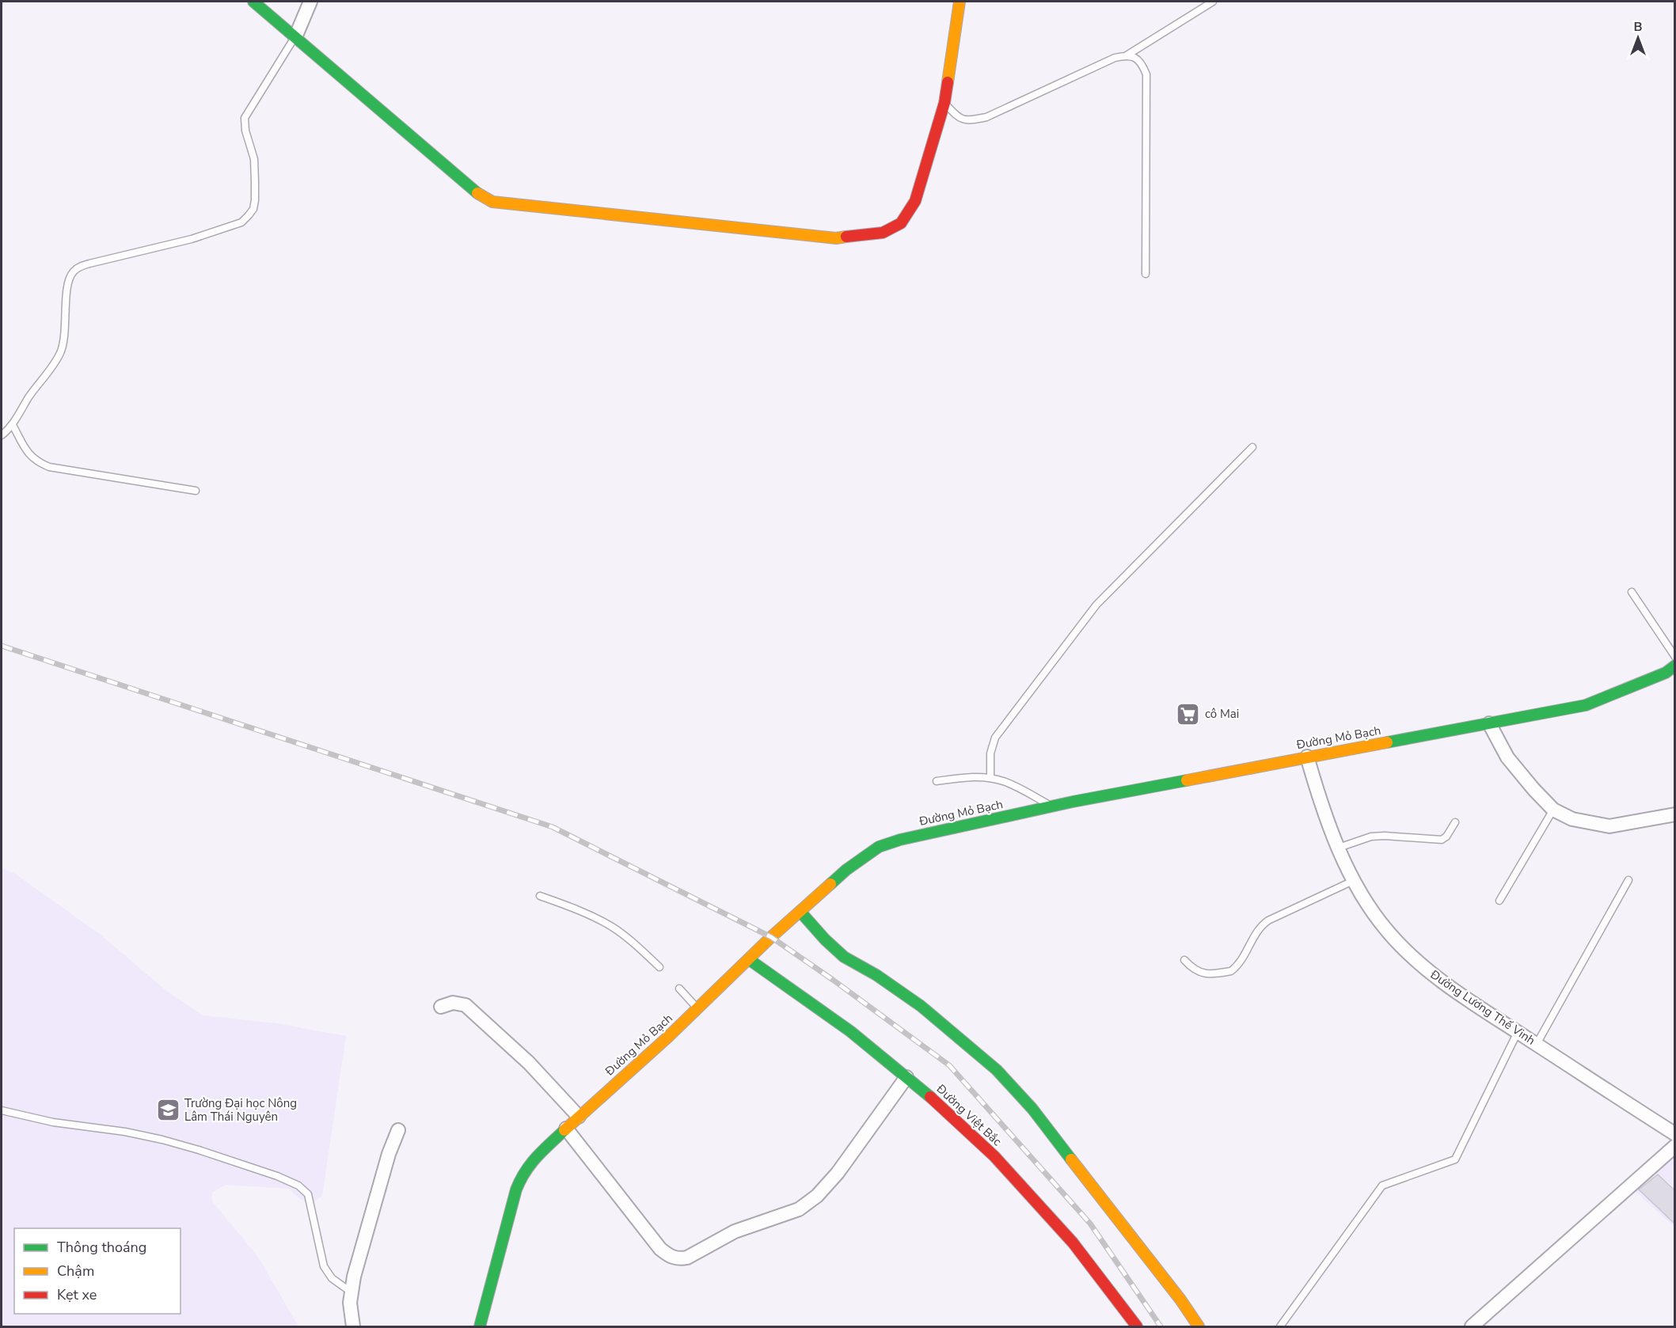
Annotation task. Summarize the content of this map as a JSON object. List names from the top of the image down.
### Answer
{
  "streets": {
    "street": ["Đường Mỏ Bạch", "Đường Lương Thế Vinh", "Đường Việt Bắc"]
  },
  "crossings": [
    ["Đường Mỏ Bạch", "Đường Lương Thế Vinh"],
    ["Đường Mỏ Bạch", "Đường Việt Bắc"]
  ],
  "places": {
    "supermarket": ["cô Mai"],
    "school or university": ["Trường Đại học Nông Lâm Thái Nguyên"]
  },
  "legend": ["Thông thoáng", "Chậm", "Kẹt xe"],
  "north": "top"
}
